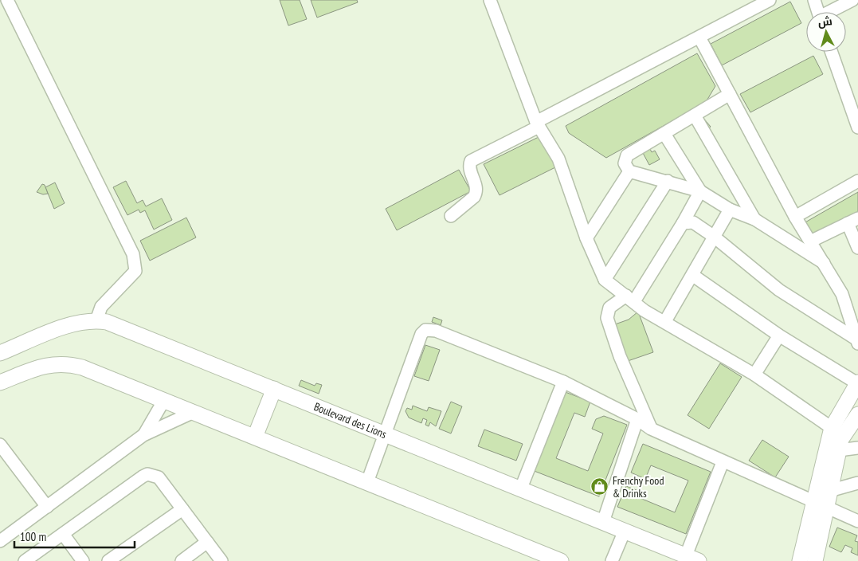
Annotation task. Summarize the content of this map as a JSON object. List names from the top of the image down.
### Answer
{
  "streets": {
    "main road": ["Boulevard des Lions"]
  },
  "places": {
    "shop": ["Frenchy Food & Drinks"]
  },
  "scale_bar": "100 m",
  "north": "top"
}
